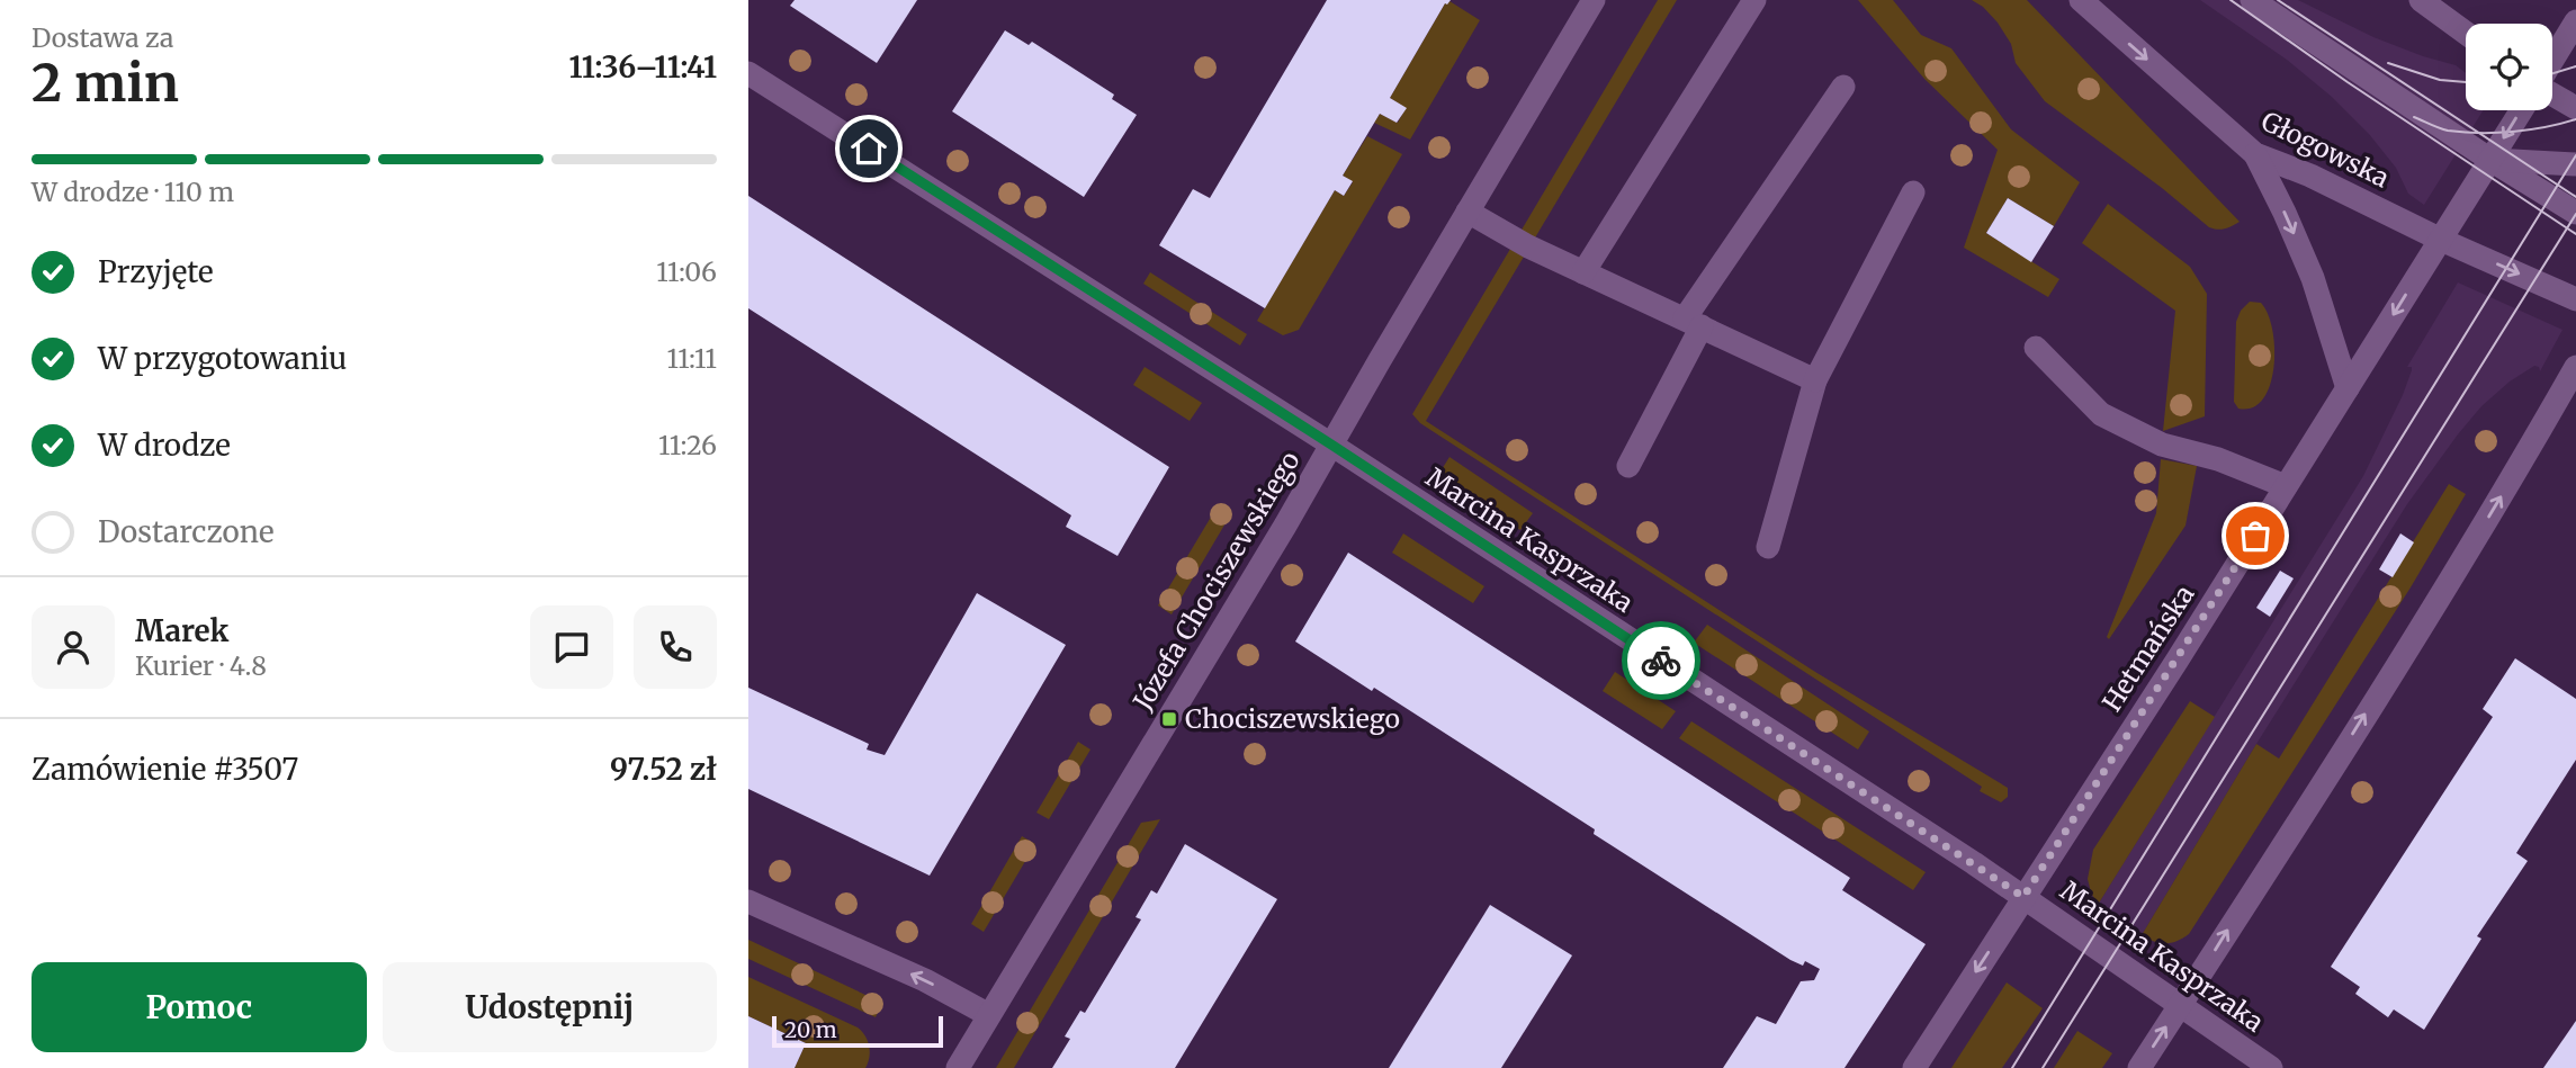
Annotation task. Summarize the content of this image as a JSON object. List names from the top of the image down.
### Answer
{
  "streets": {
    "street": [
      "Głogowska",
      "Marcina Kasprzaka",
      "Józefa Chociszewskiego",
      "Hetmańska"
    ]
  },
  "crossings": [
    ["Głogowska", "Hetmańska"],
    ["Marcina Kasprzaka", "Józefa Chociszewskiego"],
    ["Marcina Kasprzaka", "Hetmańska"]
  ],
  "places": {
    "transit": ["Chociszewskiego"]
  },
  "scale_bar": "20 m",
  "page": {
    "heading": ["2 min", "Dostawa za", "11:36–11:41"],
    "panel": [
      "Marek",
      "Kurier · 4.8",
      "Zamówienie #3507",
      "97.52 zł"
    ],
    "bar": "W drodze · 110 m",
    "list": [
      ["Przyjęte", "11:06"],
      ["W przygotowaniu", "11:11"],
      ["W drodze", "11:26"],
      "Dostarczone"
    ],
    "buttons": ["Pomoc", "Udostępnij"],
    "scale": "20 m"
  }
}
